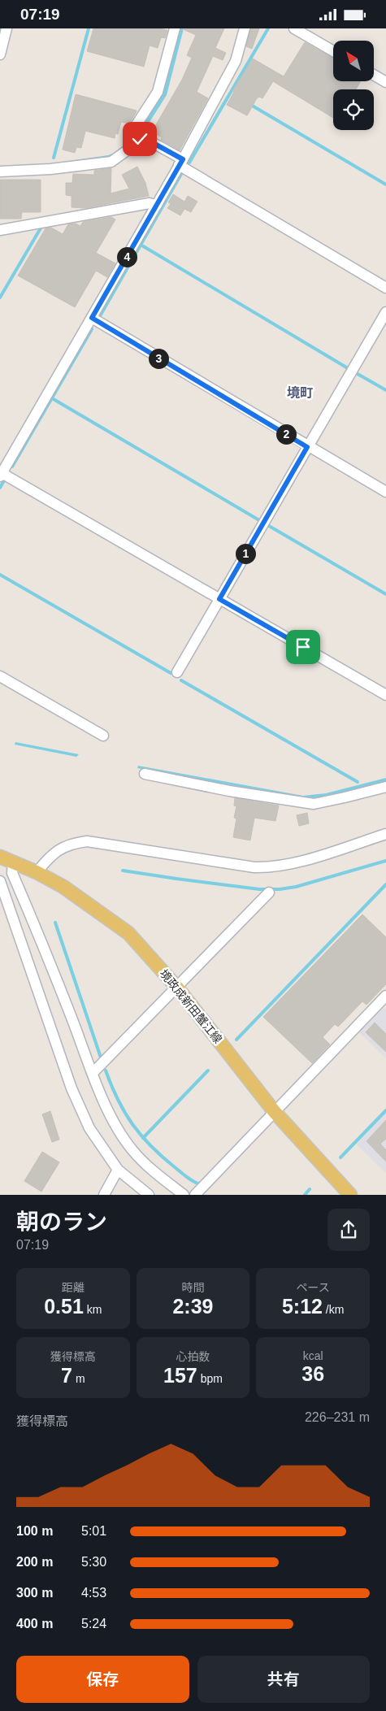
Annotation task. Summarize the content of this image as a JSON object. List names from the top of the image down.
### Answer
{
  "streets": {
    "main road": ["境政成新田蟹江線"]
  },
  "districts": ["境町"],
  "north": "top left",
  "page": {
    "status": "07:19",
    "pins": [
      "4",
      "3",
      "2",
      "1"
    ],
    "heading": ["朝のラン", "07:19"],
    "stats": [
      ["距離", "0.51 km"],
      ["時間", "2:39"],
      ["ペース", "5:12 /km"],
      ["獲得標高", "7 m"],
      ["心拍数", "157 bpm"],
      ["kcal", "36"]
    ],
    "chart": ["獲得標高", "226–231 m"],
    "list": [
      {
        "name": "100 m",
        "note": "5:01"
      },
      {
        "name": "200 m",
        "note": "5:30"
      },
      {
        "name": "300 m",
        "note": "4:53"
      },
      {
        "name": "400 m",
        "note": "5:24"
      }
    ],
    "buttons": ["保存", "共有"]
  }
}
